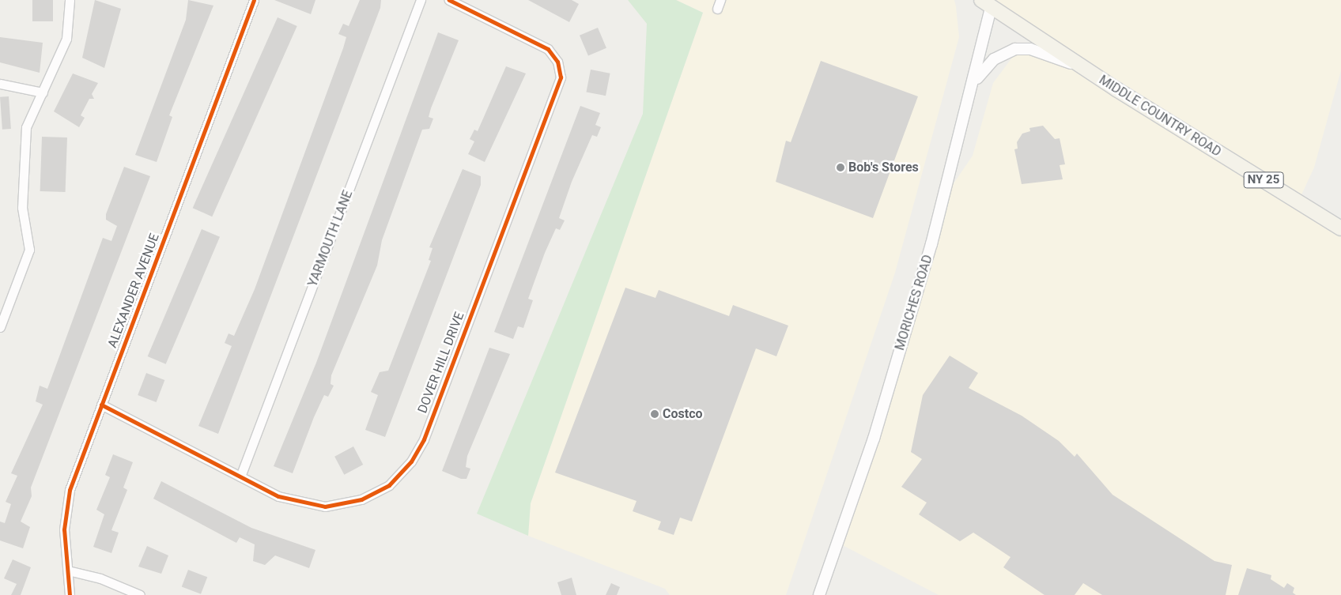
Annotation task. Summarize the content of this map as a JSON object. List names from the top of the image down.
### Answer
{
  "streets": {
    "main road": ["MIDDLE COUNTRY ROAD", "NY 25"],
    "street": [
      "YARMOUTH LANE",
      "ALEXANDER AVENUE",
      "MORICHES ROAD",
      "DOVER HILL DRIVE"
    ]
  },
  "crossings": [
    ["MIDDLE COUNTRY ROAD", "MORICHES ROAD"],
    ["YARMOUTH LANE", "DOVER HILL DRIVE"],
    ["ALEXANDER AVENUE", "DOVER HILL DRIVE"]
  ],
  "places": ["Bob's Stores", "Costco"]
}
